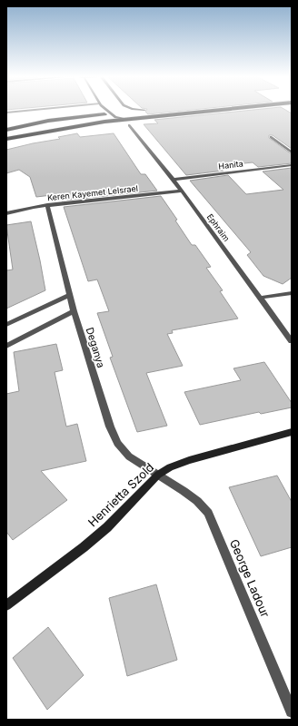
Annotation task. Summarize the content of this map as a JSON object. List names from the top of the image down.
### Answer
{
  "streets": {
    "street": [
      "Hanita",
      "Keren Kayemet LeIsrael",
      "Ephraim",
      "Deganya",
      "Henrietta Szold",
      "George Ladour"
    ]
  },
  "crossings": [
    ["Hanita", "Ephraim"],
    ["Keren Kayemet LeIsrael", "Ephraim"],
    ["Keren Kayemet LeIsrael", "Deganya"],
    ["Deganya", "Henrietta Szold"],
    ["Deganya", "George Ladour"],
    ["Henrietta Szold", "George Ladour"]
  ]
}
